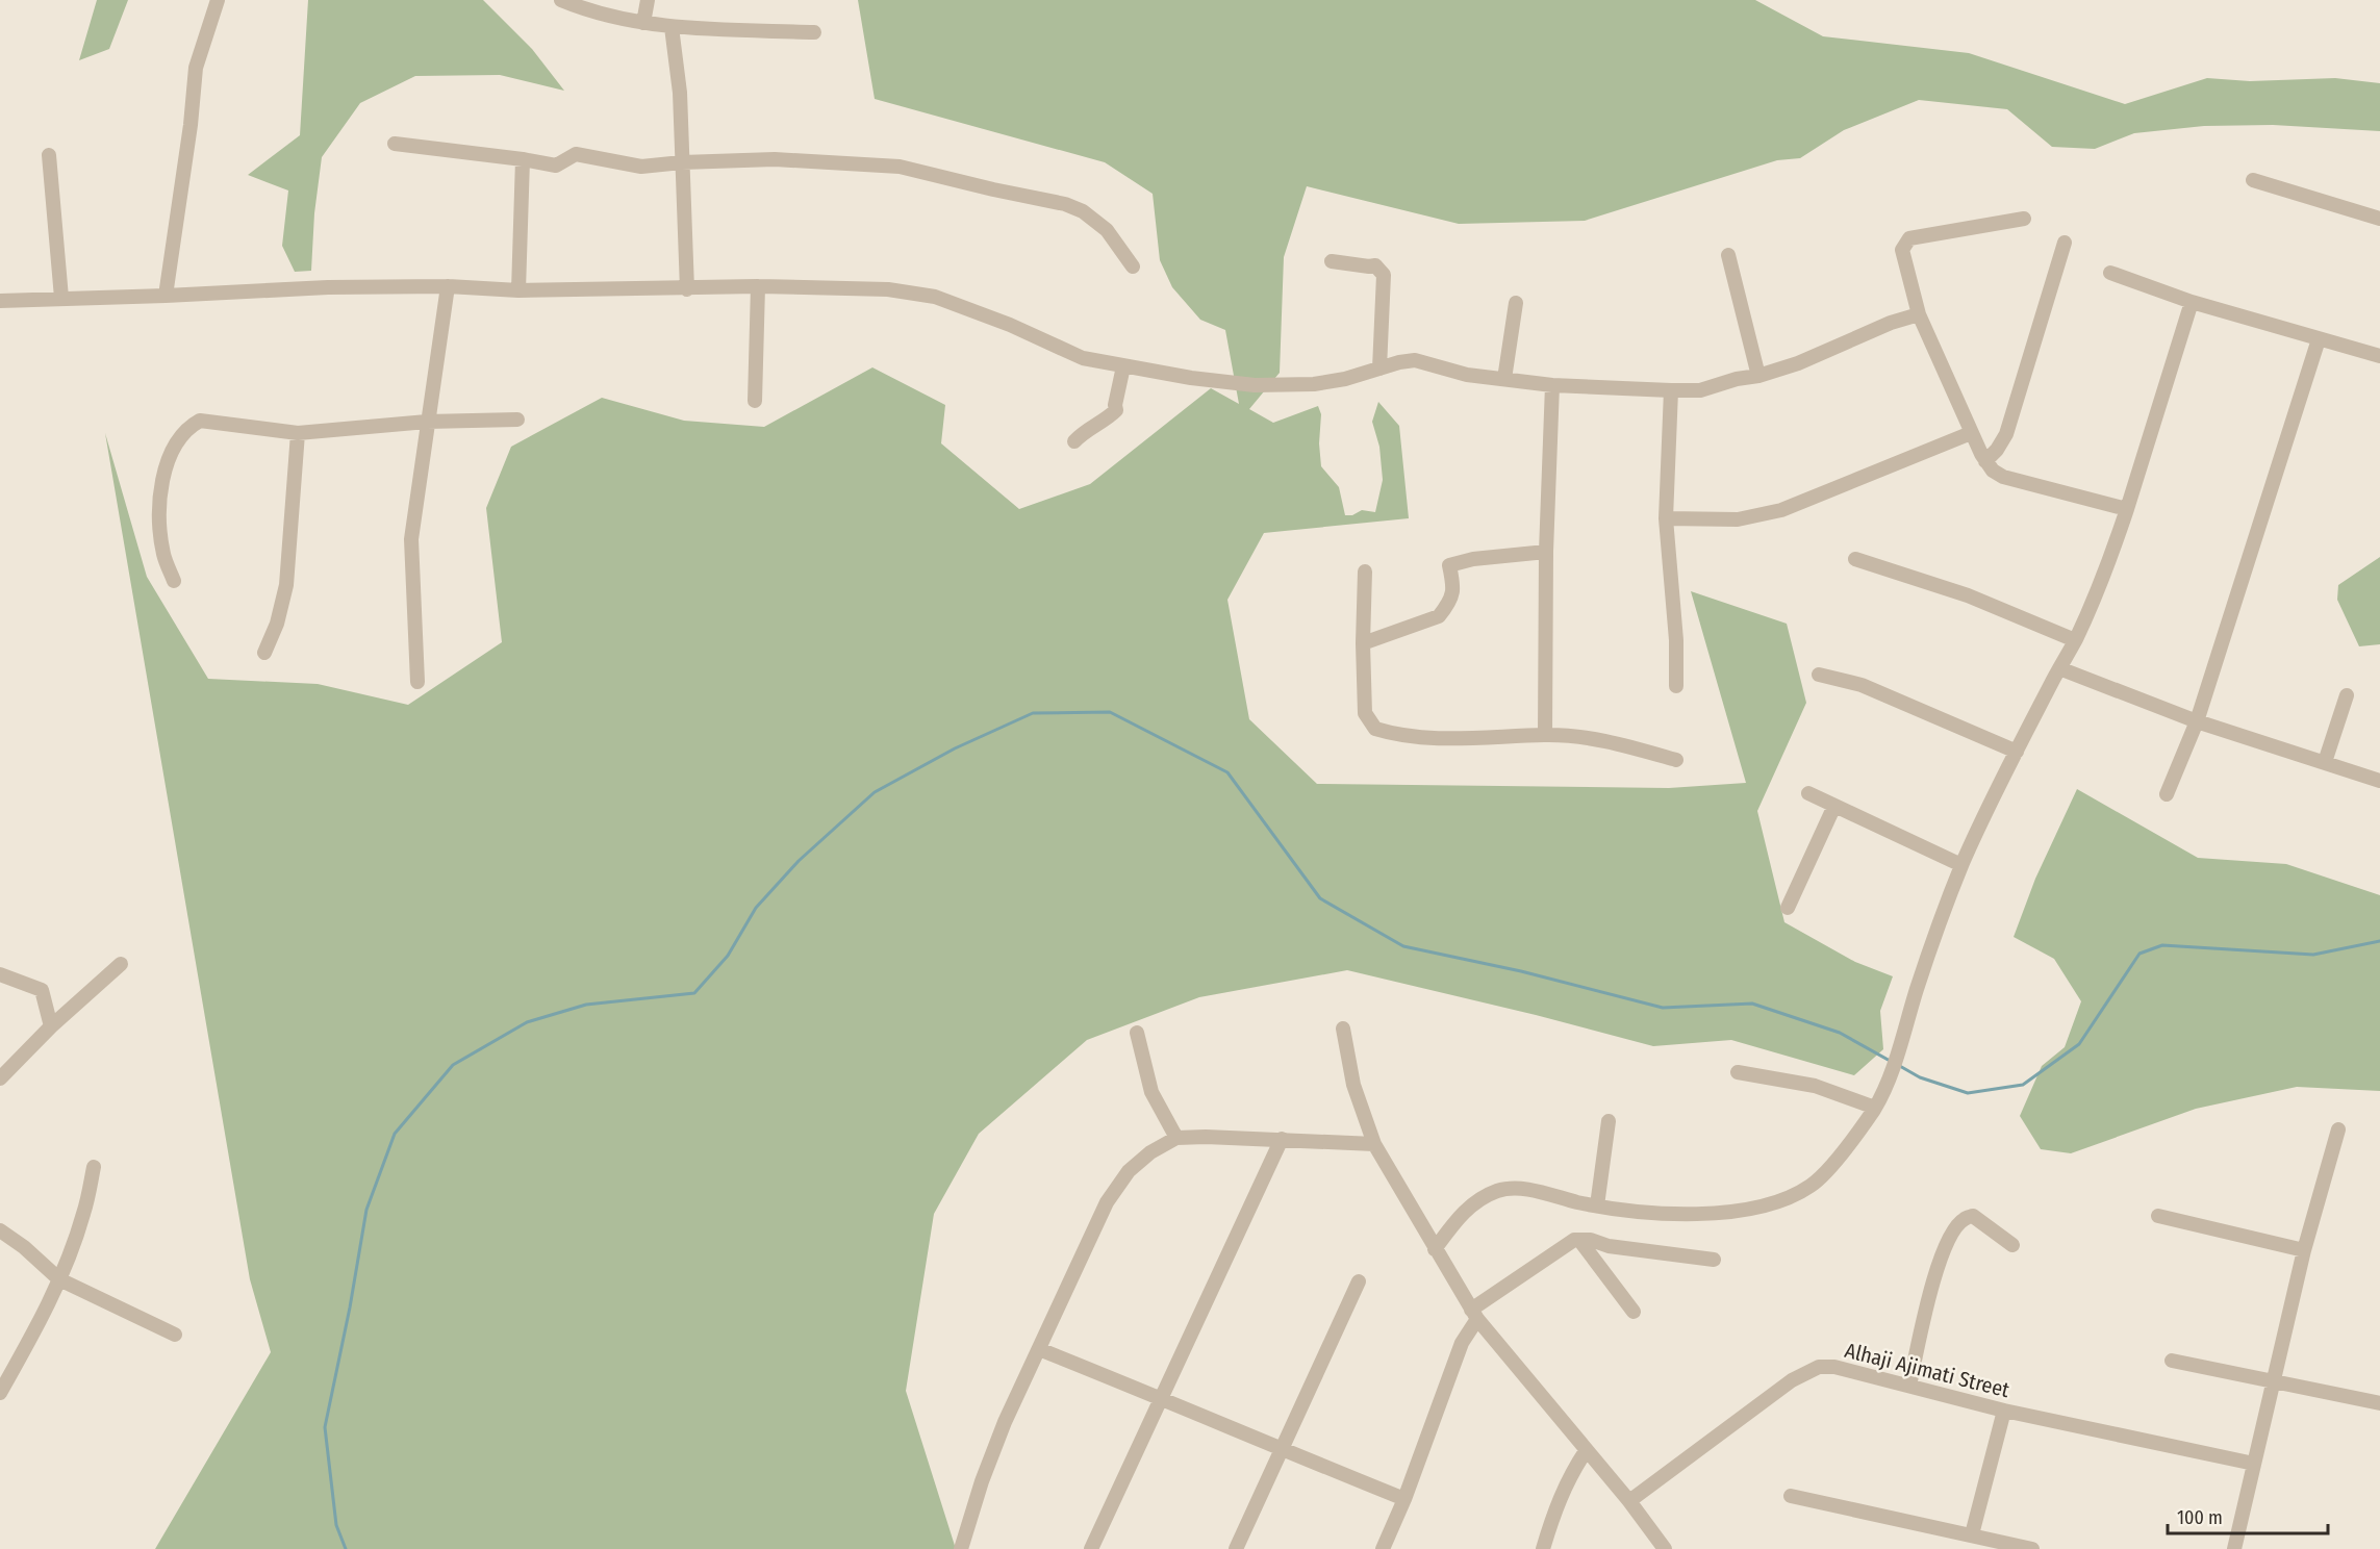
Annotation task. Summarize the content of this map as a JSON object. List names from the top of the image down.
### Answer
{
  "streets": {
    "street": ["Alhaji Ajimati Street"]
  },
  "scale_bar": "100 m"
}
